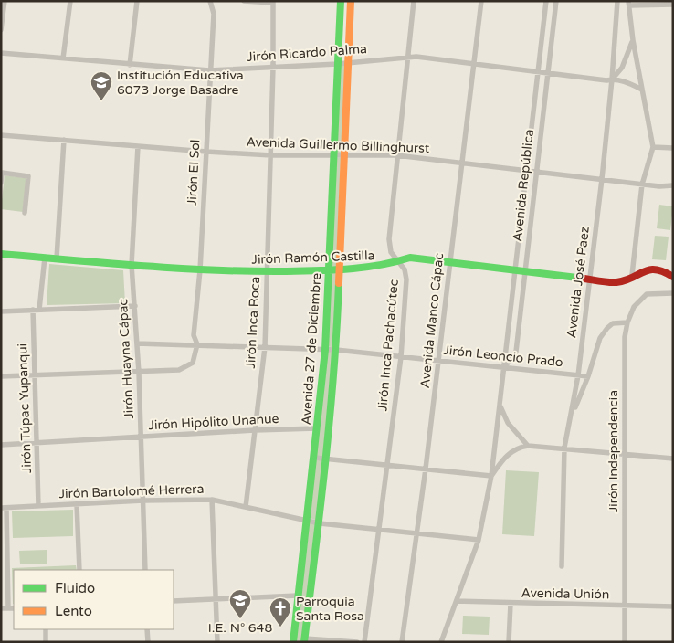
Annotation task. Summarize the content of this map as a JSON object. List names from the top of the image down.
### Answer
{
  "streets": {
    "street": [
      "Jirón Ricardo Palma",
      "Avenida Guillermo Billinghurst",
      "Jirón El Sol",
      "Avenida República",
      "Jirón Ramón Castilla",
      "Avenida José Paez",
      "Avenida Manco Cápac",
      "Jirón Inca Roca",
      "Jirón Inca Pachacútec",
      "Avenida 27 de Diciembre",
      "Jirón Leoncio Prado",
      "Jirón Huayna Cápac",
      "Jirón Túpac Yupanqui",
      "Jirón Hipólito Unanue",
      "Jirón Independencia",
      "Jirón Bartolomé Herrera",
      "Avenida Unión"
    ]
  },
  "crossings": [
    ["Jirón Ricardo Palma", "Jirón El Sol"],
    ["Jirón Ricardo Palma", "Avenida República"],
    ["Jirón Ricardo Palma", "Avenida José Paez"],
    ["Jirón Ricardo Palma", "Avenida Manco Cápac"],
    ["Jirón Ricardo Palma", "Jirón Inca Roca"],
    ["Jirón Ricardo Palma", "Jirón Inca Pachacútec"],
    ["Jirón Ricardo Palma", "Avenida 27 de Diciembre"],
    ["Avenida Guillermo Billinghurst", "Jirón El Sol"],
    ["Avenida Guillermo Billinghurst", "Avenida República"],
    ["Avenida Guillermo Billinghurst", "Avenida José Paez"],
    ["Avenida Guillermo Billinghurst", "Avenida Manco Cápac"],
    ["Avenida Guillermo Billinghurst", "Jirón Inca Roca"],
    ["Avenida Guillermo Billinghurst", "Jirón Inca Pachacútec"],
    ["Avenida Guillermo Billinghurst", "Avenida 27 de Diciembre"],
    ["Avenida Guillermo Billinghurst", "Jirón Huayna Cápac"],
    ["Jirón El Sol", "Jirón Ramón Castilla"],
    ["Jirón El Sol", "Jirón Leoncio Prado"],
    ["Avenida República", "Jirón Ramón Castilla"],
    ["Avenida República", "Jirón Leoncio Prado"],
    ["Avenida República", "Jirón Bartolomé Herrera"],
    ["Avenida República", "Avenida Unión"],
    ["Jirón Ramón Castilla", "Avenida José Paez"],
    ["Jirón Ramón Castilla", "Avenida Manco Cápac"],
    ["Jirón Ramón Castilla", "Jirón Inca Roca"],
    ["Jirón Ramón Castilla", "Jirón Inca Pachacútec"],
    ["Jirón Ramón Castilla", "Avenida 27 de Diciembre"],
    ["Jirón Ramón Castilla", "Jirón Huayna Cápac"],
    ["Jirón Ramón Castilla", "Jirón Túpac Yupanqui"],
    ["Avenida José Paez", "Jirón Leoncio Prado"],
    ["Avenida Manco Cápac", "Jirón Leoncio Prado"],
    ["Avenida Manco Cápac", "Jirón Bartolomé Herrera"],
    ["Jirón Inca Roca", "Jirón Leoncio Prado"],
    ["Jirón Inca Roca", "Jirón Hipólito Unanue"],
    ["Jirón Inca Roca", "Jirón Bartolomé Herrera"],
    ["Jirón Inca Pachacútec", "Jirón Leoncio Prado"],
    ["Jirón Inca Pachacútec", "Jirón Bartolomé Herrera"],
    ["Avenida 27 de Diciembre", "Jirón Leoncio Prado"],
    ["Avenida 27 de Diciembre", "Jirón Hipólito Unanue"],
    ["Avenida 27 de Diciembre", "Jirón Bartolomé Herrera"],
    ["Jirón Leoncio Prado", "Jirón Huayna Cápac"],
    ["Jirón Huayna Cápac", "Jirón Hipólito Unanue"],
    ["Jirón Huayna Cápac", "Jirón Bartolomé Herrera"],
    ["Jirón Túpac Yupanqui", "Jirón Hipólito Unanue"],
    ["Jirón Túpac Yupanqui", "Jirón Bartolomé Herrera"],
    ["Jirón Independencia", "Avenida Unión"]
  ],
  "places": {
    "school or university": ["Institución Educativa 6073 Jorge Basadre", "I.E. N° 648"],
    "church": ["Parroquia Santa Rosa"]
  },
  "legend": ["Fluido", "Lento"]
}
